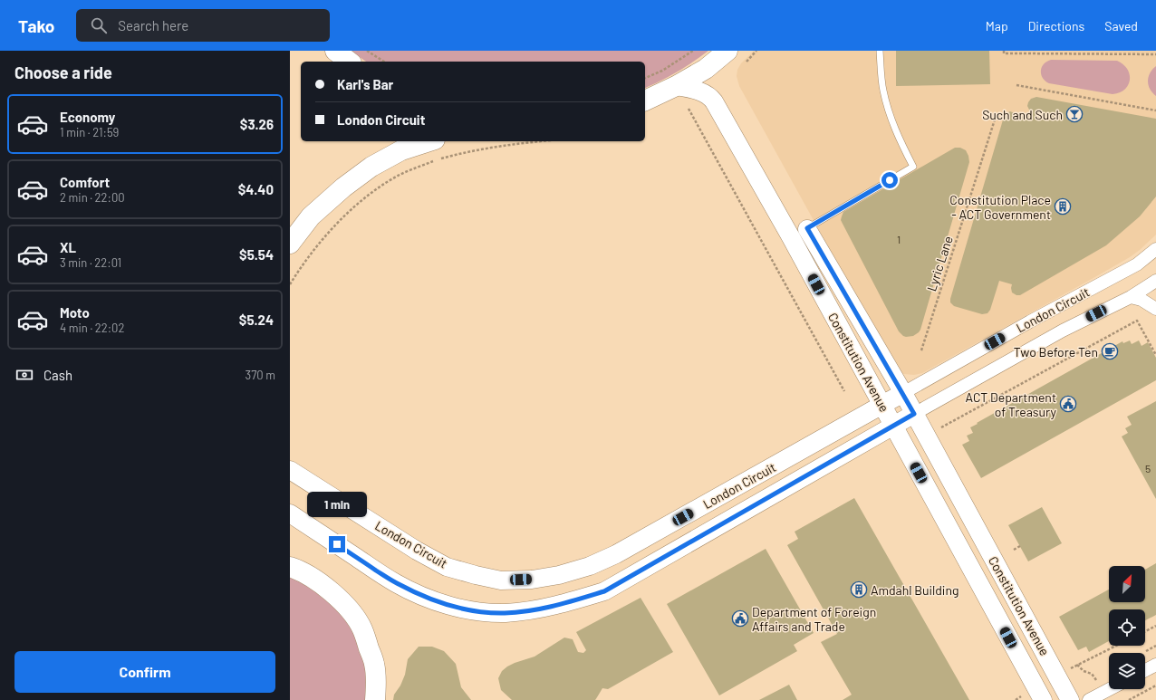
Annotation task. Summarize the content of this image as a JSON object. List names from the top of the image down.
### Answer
{
  "streets": {
    "main road": ["London Circuit", "Constitution Avenue"],
    "path": ["Lyric Lane"]
  },
  "crossings": [
    ["London Circuit", "Constitution Avenue"]
  ],
  "places": {
    "bar": ["Such and Such"],
    "building": ["Constitution Place - ACT Government", "Amdahl Building"],
    "cafe": ["Two Before Ten"],
    "public building": ["ACT Department of Treasury", "Department of Foreign Affairs and Trade"]
  },
  "house_numbers": ["1", "5"],
  "north": "top right",
  "page": {
    "header": "Tako",
    "search": "Search here",
    "nav": ["Map", "Directions", "Saved"],
    "heading": "Choose a ride",
    "banner": ["Karl's Bar", "London Circuit"],
    "list": [
      {
        "name": "Economy",
        "note": "1 min · 21:59",
        "value": "$3.26"
      },
      {
        "name": "Comfort",
        "note": "2 min · 22:00",
        "value": "$4.40"
      },
      {
        "name": "XL",
        "note": "3 min · 22:01",
        "value": "$5.54"
      },
      {
        "name": "Moto",
        "note": "4 min · 22:02",
        "value": "$5.24"
      }
    ],
    "pay": ["Cash", "370 m"],
    "bubble": "1 min",
    "buttons": "Confirm"
  }
}
